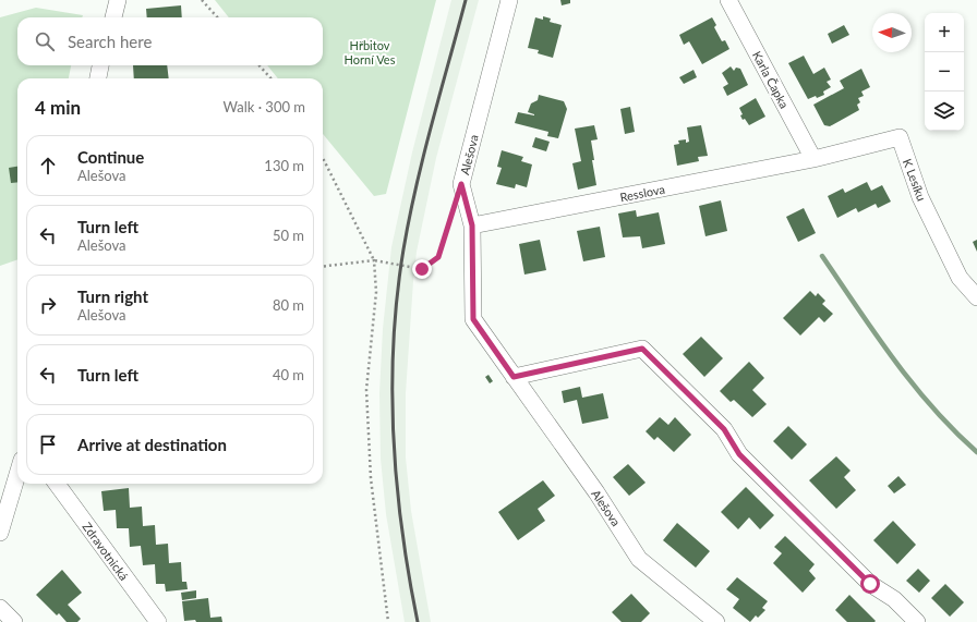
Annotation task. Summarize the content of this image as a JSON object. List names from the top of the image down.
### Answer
{
  "streets": {
    "street": [
      "Karla Čapka",
      "Alešova",
      "K Lesíku",
      "Resslova",
      "Zdravotnická"
    ]
  },
  "crossings": [
    ["Karla Čapka", "K Lesíku"],
    ["Karla Čapka", "Resslova"],
    ["Alešova", "Resslova"],
    ["K Lesíku", "Resslova"]
  ],
  "parks": ["Hřbitov Horní Ves"],
  "north": "left",
  "page": {
    "map_buttons": ["+", "−"],
    "search": "Search here",
    "heading": ["4 min", "Walk · 300 m"],
    "list": [
      ["Continue", "Alešova", "130 m"],
      ["Turn left", "Alešova", "50 m"],
      ["Turn right", "Alešova", "80 m"],
      ["Turn left", "40 m"],
      "Arrive at destination"
    ]
  }
}
